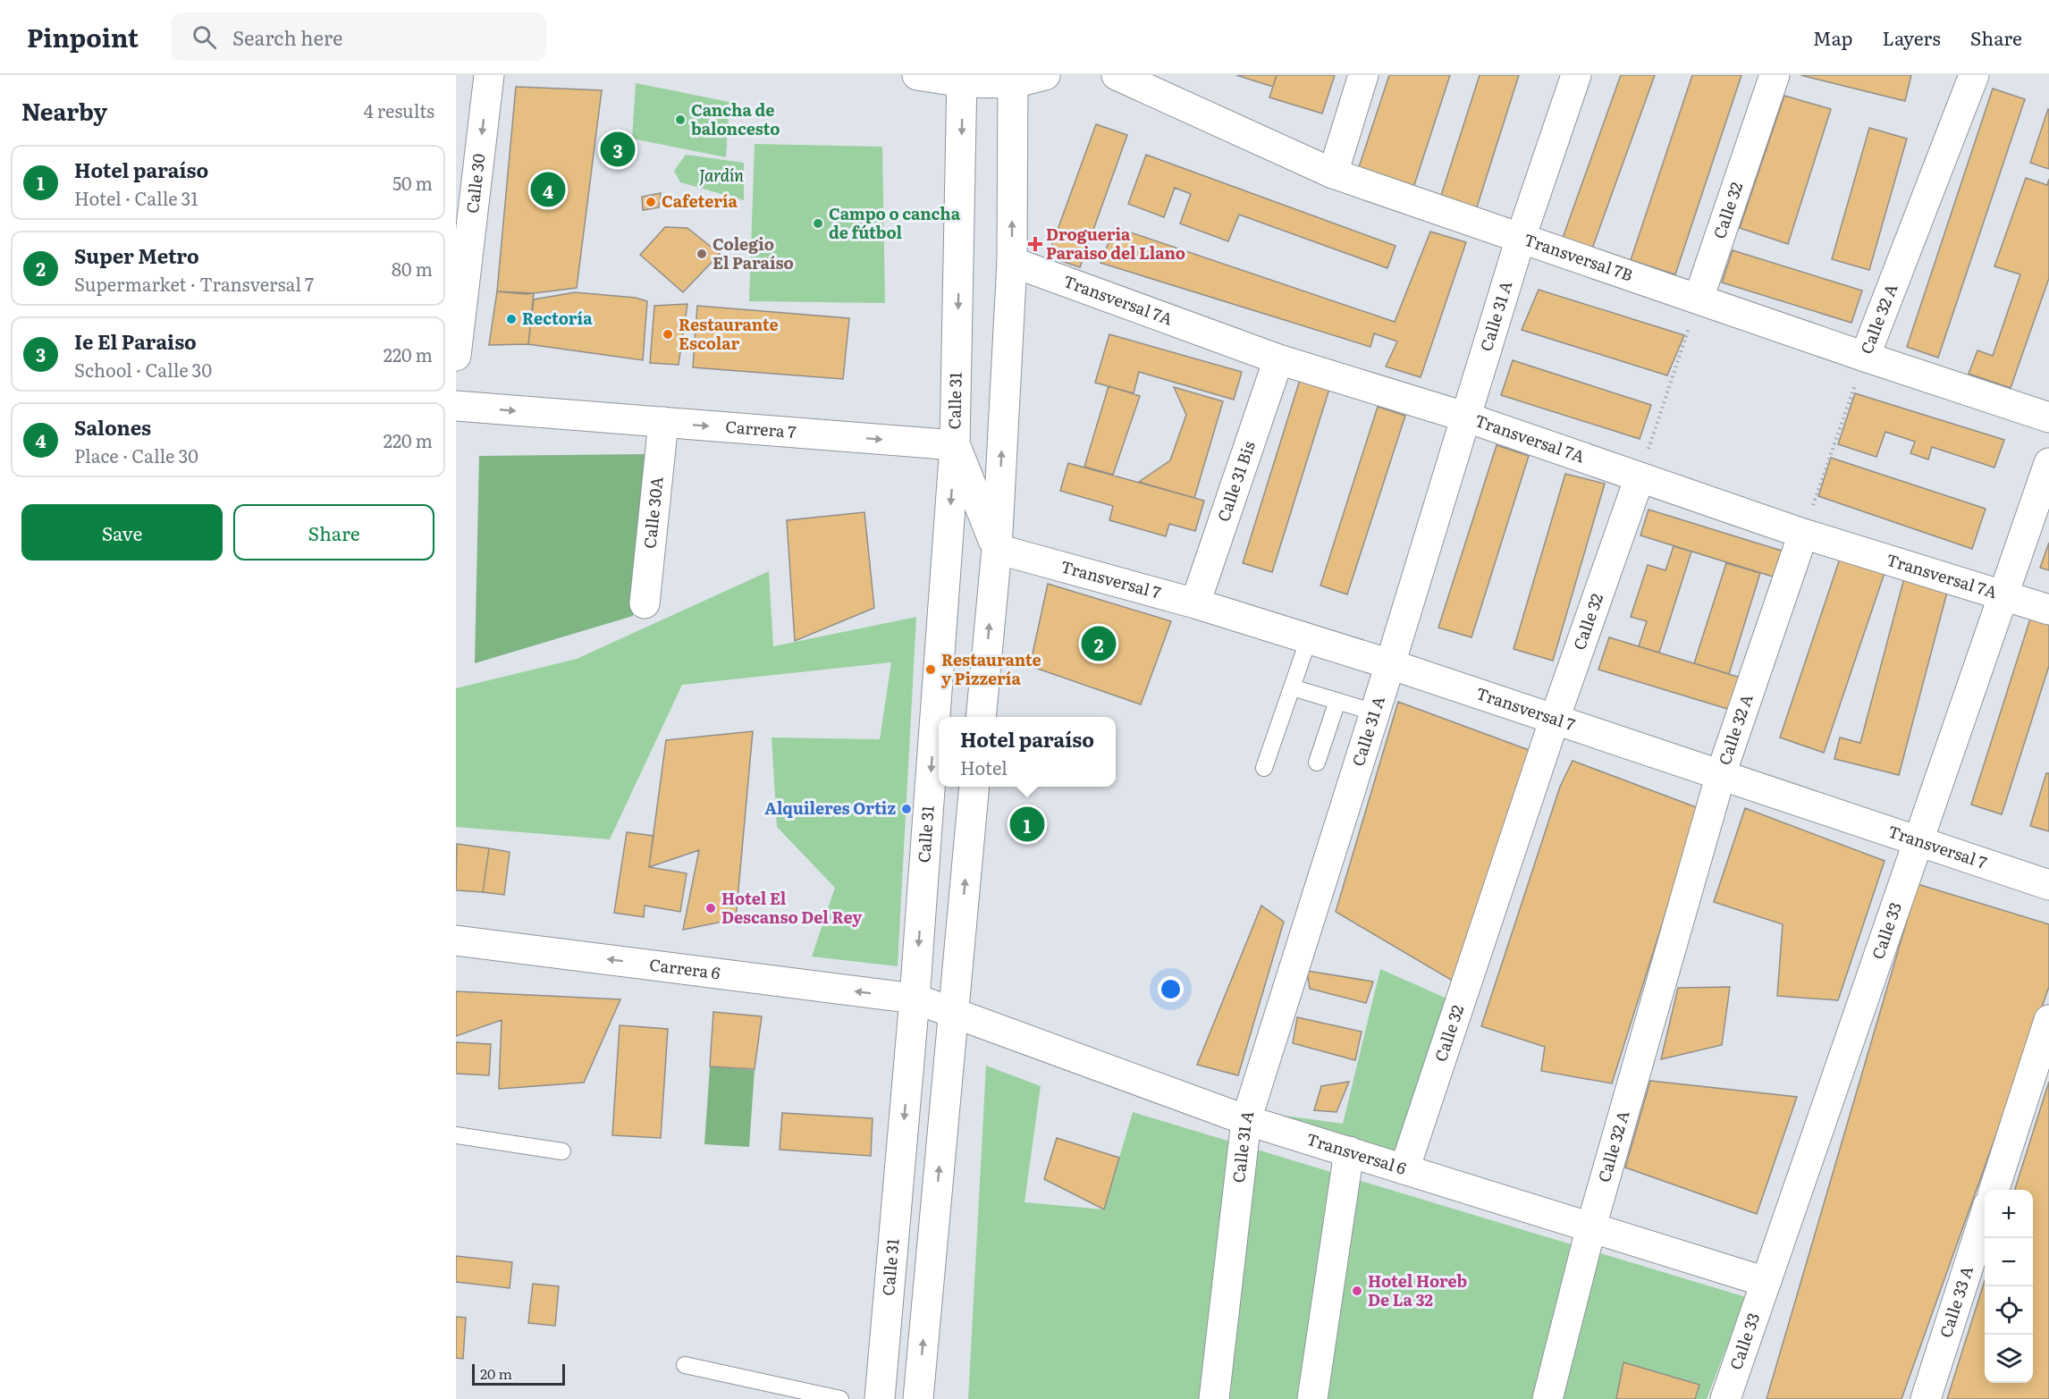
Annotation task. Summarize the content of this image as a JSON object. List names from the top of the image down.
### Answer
{
  "streets": {
    "street": [
      "Calle 30",
      "Calle 32",
      "Transversal 7B",
      "Transversal 7A",
      "Calle 31 A",
      "Calle 32 A",
      "Calle 31",
      "Carrera 7",
      "Calle 31 Bis",
      "Calle 30A",
      "Transversal 7",
      "Calle 33",
      "Carrera 6",
      "Transversal 6",
      "Calle 33 A"
    ]
  },
  "crossings": [
    ["Calle 32", "Transversal 7B"],
    ["Calle 32", "Transversal 7A"],
    ["Calle 32", "Transversal 7"],
    ["Calle 32", "Transversal 6"],
    ["Transversal 7B", "Calle 31 A"],
    ["Transversal 7B", "Calle 32 A"],
    ["Transversal 7A", "Calle 31 A"],
    ["Transversal 7A", "Calle 32 A"],
    ["Transversal 7A", "Calle 31 Bis"],
    ["Transversal 7A", "Calle 33"],
    ["Calle 31 A", "Transversal 7"],
    ["Calle 31 A", "Transversal 6"],
    ["Calle 32 A", "Transversal 7"],
    ["Calle 32 A", "Transversal 6"],
    ["Calle 31", "Carrera 7"],
    ["Calle 31", "Carrera 6"],
    ["Carrera 7", "Calle 30A"],
    ["Calle 31 Bis", "Transversal 7"],
    ["Transversal 7", "Calle 33"],
    ["Calle 33", "Transversal 6"],
    ["Carrera 6", "Transversal 6"]
  ],
  "one_way": ["Calle 30", "Carrera 7", "Carrera 6"],
  "parks": ["Jardín"],
  "places": {
    "other": [
      "Cancha de baloncesto",
      "Cafetería",
      "Campo o cancha de fútbol",
      "Colegio El Paraíso",
      "Rectoría",
      "Restaurante Escolar",
      "Restaurante y Pizzería",
      "Alquileres Ortiz",
      "Hotel El Descanso Del Rey",
      "Hotel Horeb De La 32"
    ],
    "health": ["Drogueria Paraiso del Llano"]
  },
  "scale_bar": "20 m",
  "page": {
    "header": "Pinpoint",
    "search": "Search here",
    "nav": ["Map", "Layers", "Share"],
    "heading": ["Nearby", "4 results"],
    "pins": [
      "3",
      "4",
      "2",
      "1"
    ],
    "list": [
      {
        "mark": "1",
        "name": "Hotel paraíso",
        "note": "Hotel · Calle 31",
        "value": "50 m"
      },
      {
        "mark": "2",
        "name": "Super Metro",
        "note": "Supermarket · Transversal 7",
        "value": "80 m"
      },
      {
        "mark": "3",
        "name": "Ie El Paraiso",
        "note": "School · Calle 30",
        "value": "220 m"
      },
      {
        "mark": "4",
        "name": "Salones",
        "note": "Place · Calle 30",
        "value": "220 m"
      }
    ],
    "buttons": ["Save", "Share"],
    "popup": ["Hotel paraíso", "Hotel"],
    "map_buttons": ["+", "−"],
    "scale": "20 m"
  }
}
